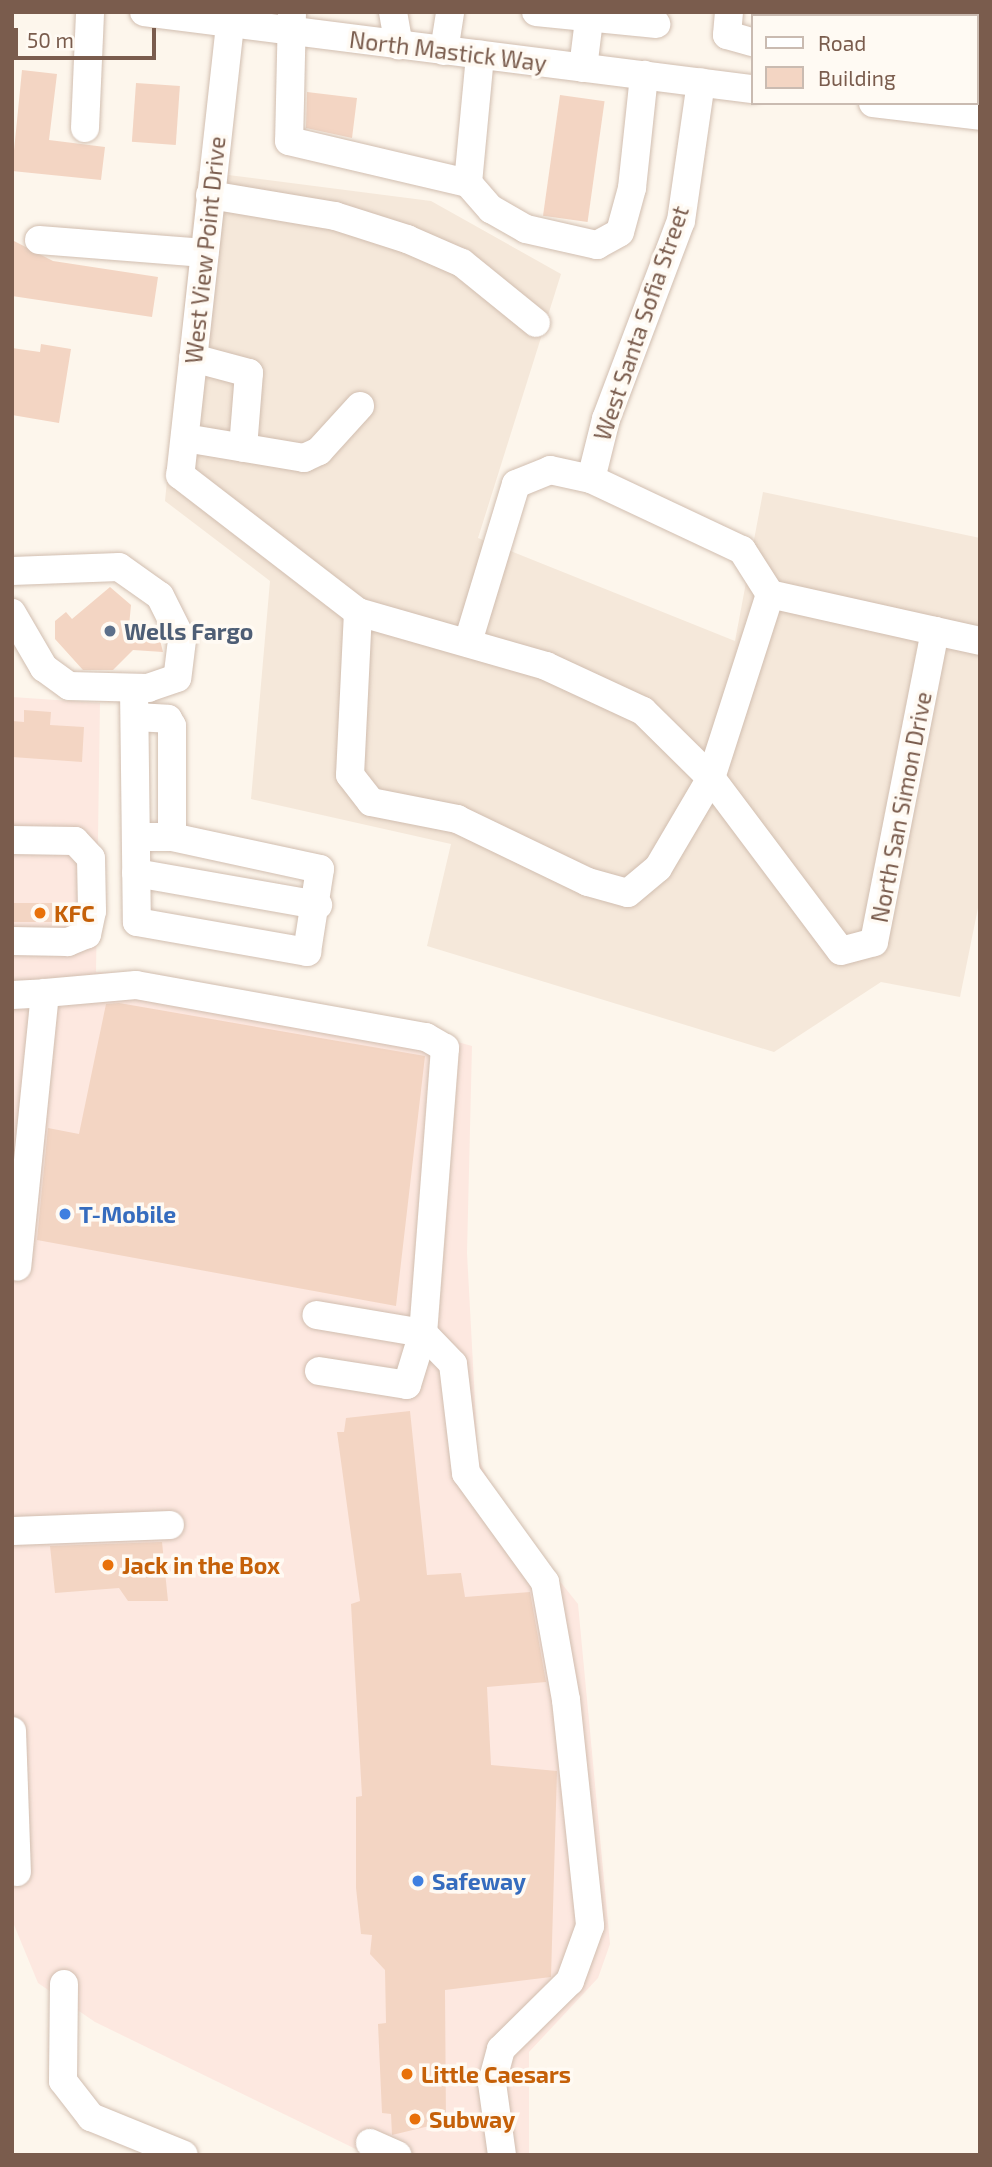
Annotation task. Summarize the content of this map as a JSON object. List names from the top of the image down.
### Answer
{
  "streets": {
    "street": [
      "North Mastick Way",
      "West View Point Drive",
      "West Santa Sofia Street",
      "North San Simon Drive"
    ]
  },
  "crossings": [
    ["North Mastick Way", "West View Point Drive"],
    ["North Mastick Way", "West Santa Sofia Street"],
    ["West View Point Drive", "North San Simon Drive"]
  ],
  "places": [
    "Wells Fargo",
    "KFC",
    "T-Mobile",
    "Jack in the Box",
    "Safeway",
    "Little Caesars",
    "Subway"
  ],
  "legend": ["Road", "Building"],
  "scale_bar": "50 m"
}
